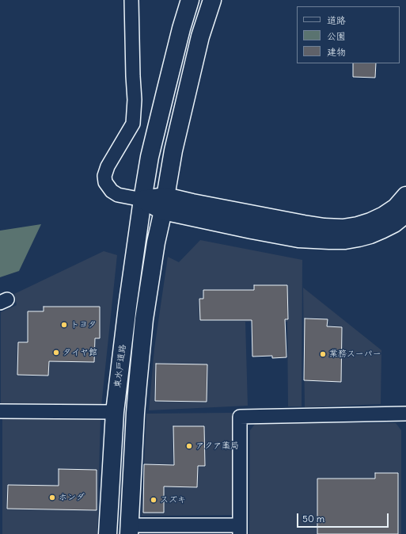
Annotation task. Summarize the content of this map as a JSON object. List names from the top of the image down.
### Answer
{
  "streets": {
    "main road": ["東水戸道路"]
  },
  "places": [
    "トヨタ",
    "タイヤ館",
    "業務スーパー",
    "アクア薬局",
    "ホンダ",
    "スズキ"
  ],
  "legend": ["道路", "公園", "建物"],
  "scale_bar": "50 m"
}
